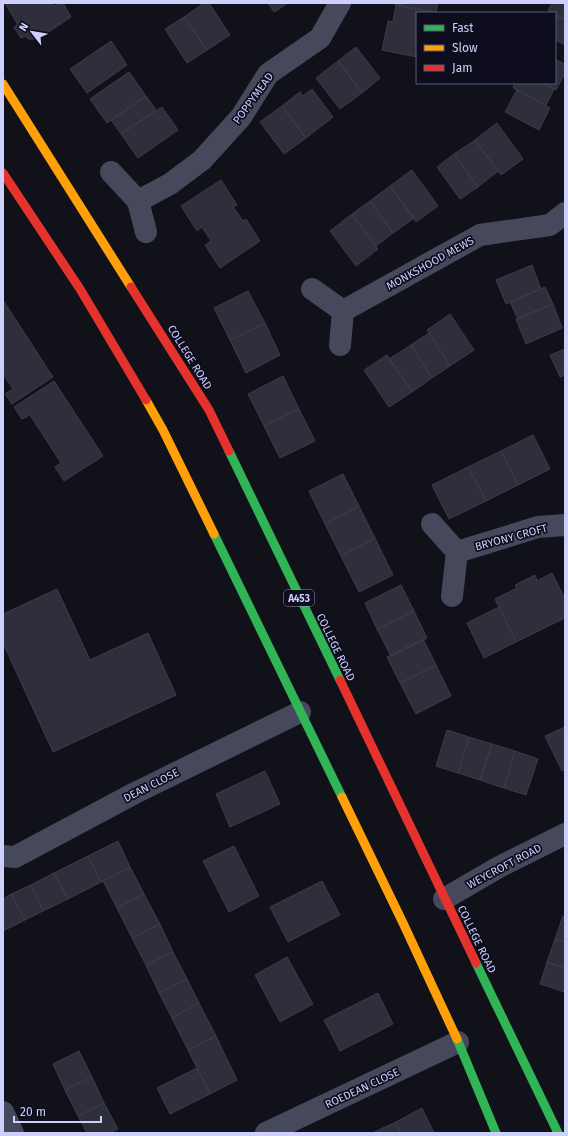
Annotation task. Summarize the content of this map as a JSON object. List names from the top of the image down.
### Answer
{
  "streets": {
    "main road": ["COLLEGE ROAD", "A453"],
    "street": [
      "POPPYMEAD",
      "MONKSHOOD MEWS",
      "BRYONY CROFT",
      "DEAN CLOSE",
      "WEYCROFT ROAD",
      "ROEDEAN CLOSE"
    ]
  },
  "crossings": [
    ["COLLEGE ROAD", "WEYCROFT ROAD"]
  ],
  "legend": ["Fast", "Slow", "Jam"],
  "scale_bar": "20 m",
  "north": "top left"
}
